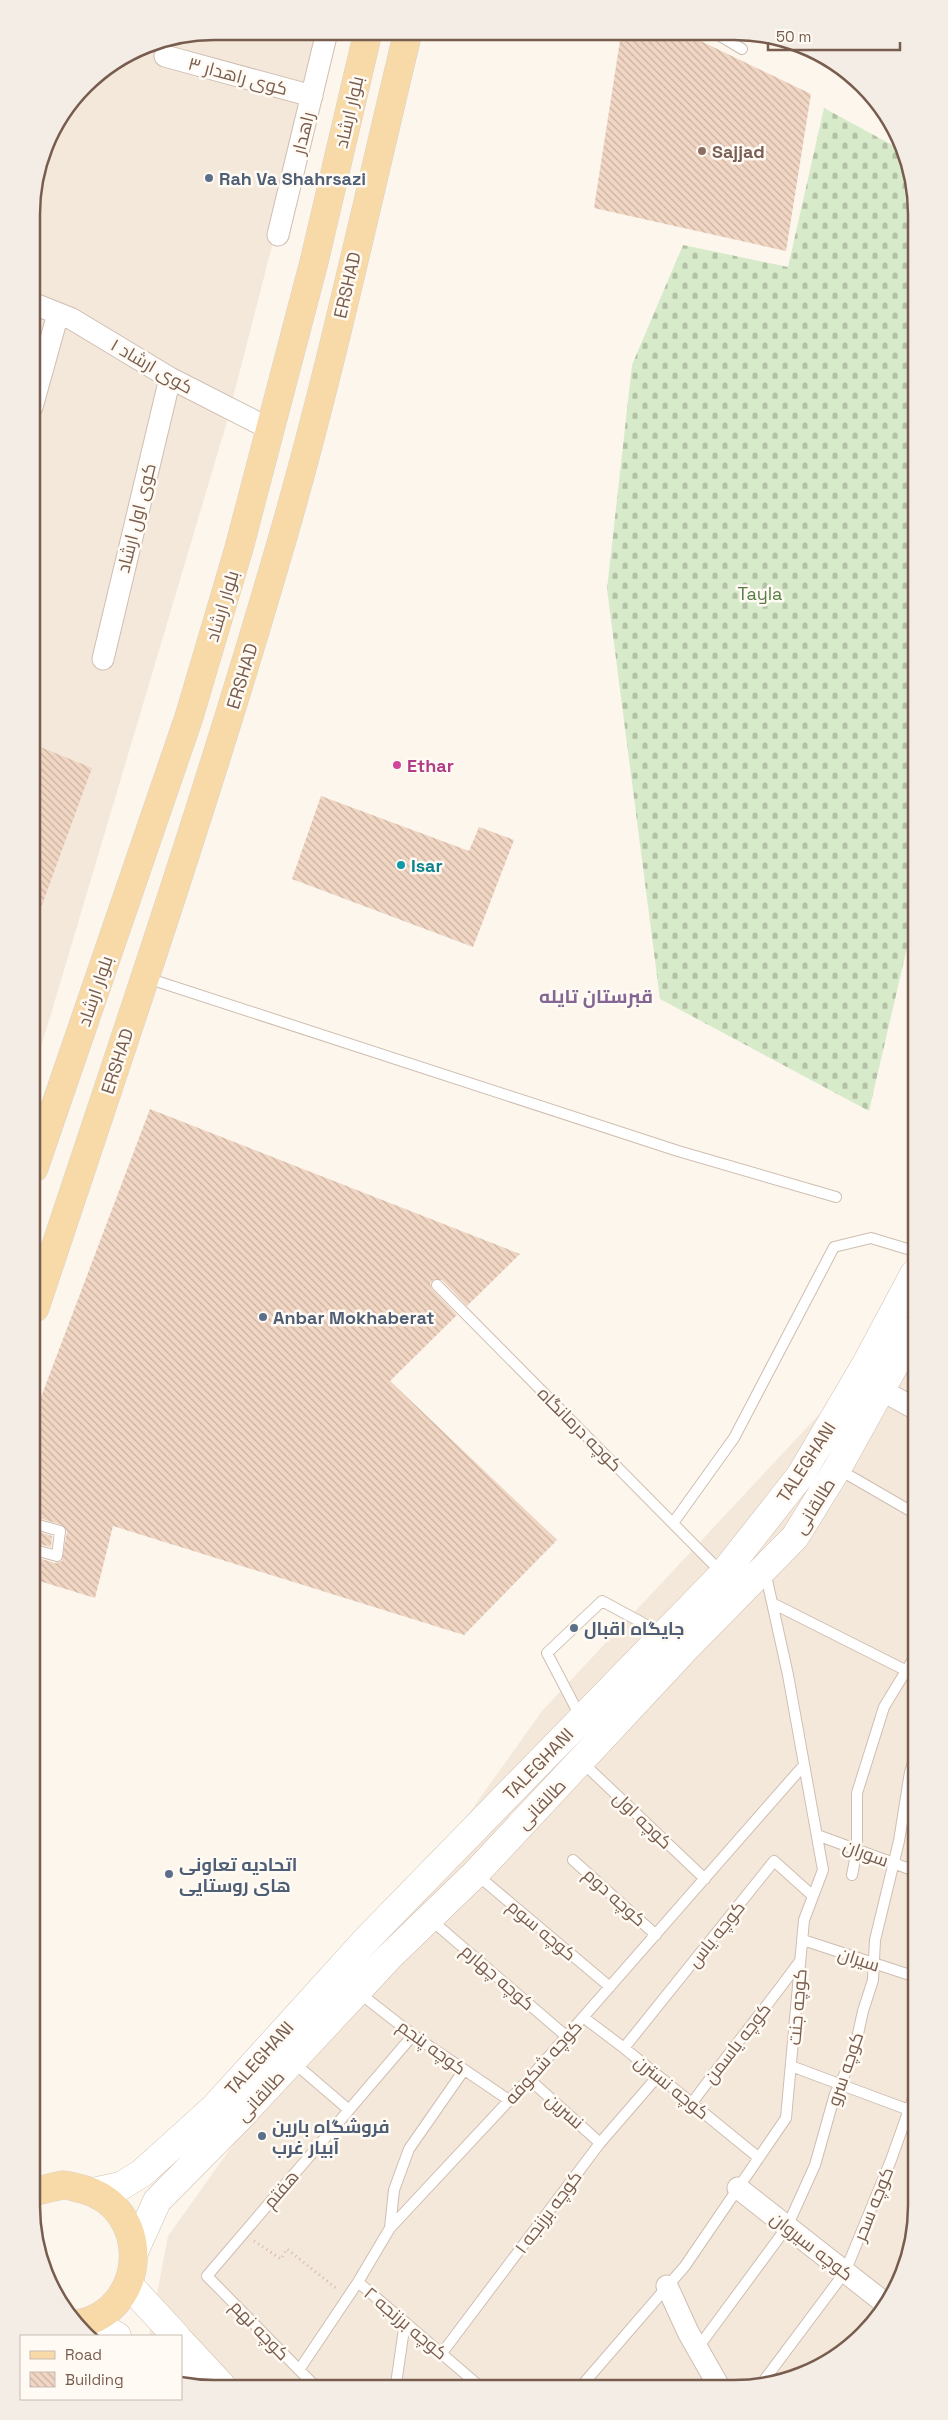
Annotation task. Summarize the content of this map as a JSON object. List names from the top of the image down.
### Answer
{
  "streets": {
    "main road": [
      "بلوار ارشاد",
      "ERSHAD",
      "TALEGHANI",
      "طالقانی"
    ],
    "street": [
      "کوی راهدار ۳",
      "راهدار",
      "کوی ارشاد ۱",
      "کوی اول ارشاد",
      "کوچه سیروان"
    ],
    "lane": [
      "کوچه درمانگاه",
      "کوچه اول",
      "سوران",
      "کوچه دوم",
      "کوچه سوم",
      "کوچه یاس",
      "سیران",
      "کوچه چهارم",
      "کوچه جنت",
      "کوچه یاسمن",
      "کوچه پنجم",
      "کوچه شکوفه",
      "کوچه سرو",
      "کوچه نسترن",
      "نسرین",
      "هفتم",
      "کوچه سحر",
      "کوچه برزنجه ۱",
      "کوچه برزنجه ۲",
      "کوچه نهم"
    ]
  },
  "crossings": [
    ["کوی راهدار ۳", "راهدار"],
    ["بلوار ارشاد", "کوی ارشاد ۱"],
    ["کوی ارشاد ۱", "کوی اول ارشاد"],
    ["کوچه درمانگاه", "TALEGHANI"],
    ["طالقانی", "کوچه اول"],
    ["طالقانی", "کوچه سوم"],
    ["طالقانی", "کوچه چهارم"],
    ["طالقانی", "کوچه جنت"],
    ["طالقانی", "کوچه پنجم"],
    ["کوچه اول", "کوچه شکوفه"],
    ["سوران", "کوچه جنت"],
    ["سوران", "کوچه سرو"],
    ["کوچه دوم", "کوچه شکوفه"],
    ["کوچه سوم", "کوچه شکوفه"],
    ["کوچه یاس", "کوچه جنت"],
    ["کوچه یاس", "کوچه نسترن"],
    ["سیران", "کوچه جنت"],
    ["سیران", "کوچه سرو"],
    ["کوچه چهارم", "کوچه شکوفه"],
    ["کوچه جنت", "کوچه یاسمن"],
    ["کوچه جنت", "کوچه شکوفه"],
    ["کوچه جنت", "کوچه نسترن"],
    ["کوچه جنت", "کوچه سیروان"],
    ["کوچه یاسمن", "کوچه نسترن"],
    ["کوچه پنجم", "کوچه شکوفه"],
    ["کوچه پنجم", "هفتم"],
    ["کوچه شکوفه", "کوچه نسترن"],
    ["کوچه شکوفه", "نسرین"],
    ["کوچه شکوفه", "کوچه برزنجه ۲"],
    ["کوچه شکوفه", "کوچه نهم"],
    ["کوچه سرو", "کوچه سیروان"],
    ["کوچه نسترن", "کوچه برزنجه ۱"],
    ["نسرین", "کوچه برزنجه ۱"],
    ["هفتم", "کوچه نهم"],
    ["کوچه سحر", "کوچه سیروان"],
    ["کوچه برزنجه ۱", "کوچه برزنجه ۲"]
  ],
  "districts": ["قبرستان تایله"],
  "parks": ["Tayla"],
  "places": [
    "Sajjad",
    "Rah Va Shahrsazi",
    "Ethar",
    "Isar",
    "Anbar Mokhaberat",
    "جایگاه اقبال",
    "اتحادیه تعاونی های روستایی",
    "فروشگاه بارین آبیار غرب"
  ],
  "legend": ["Road", "Building"],
  "scale_bar": "50 m"
}
